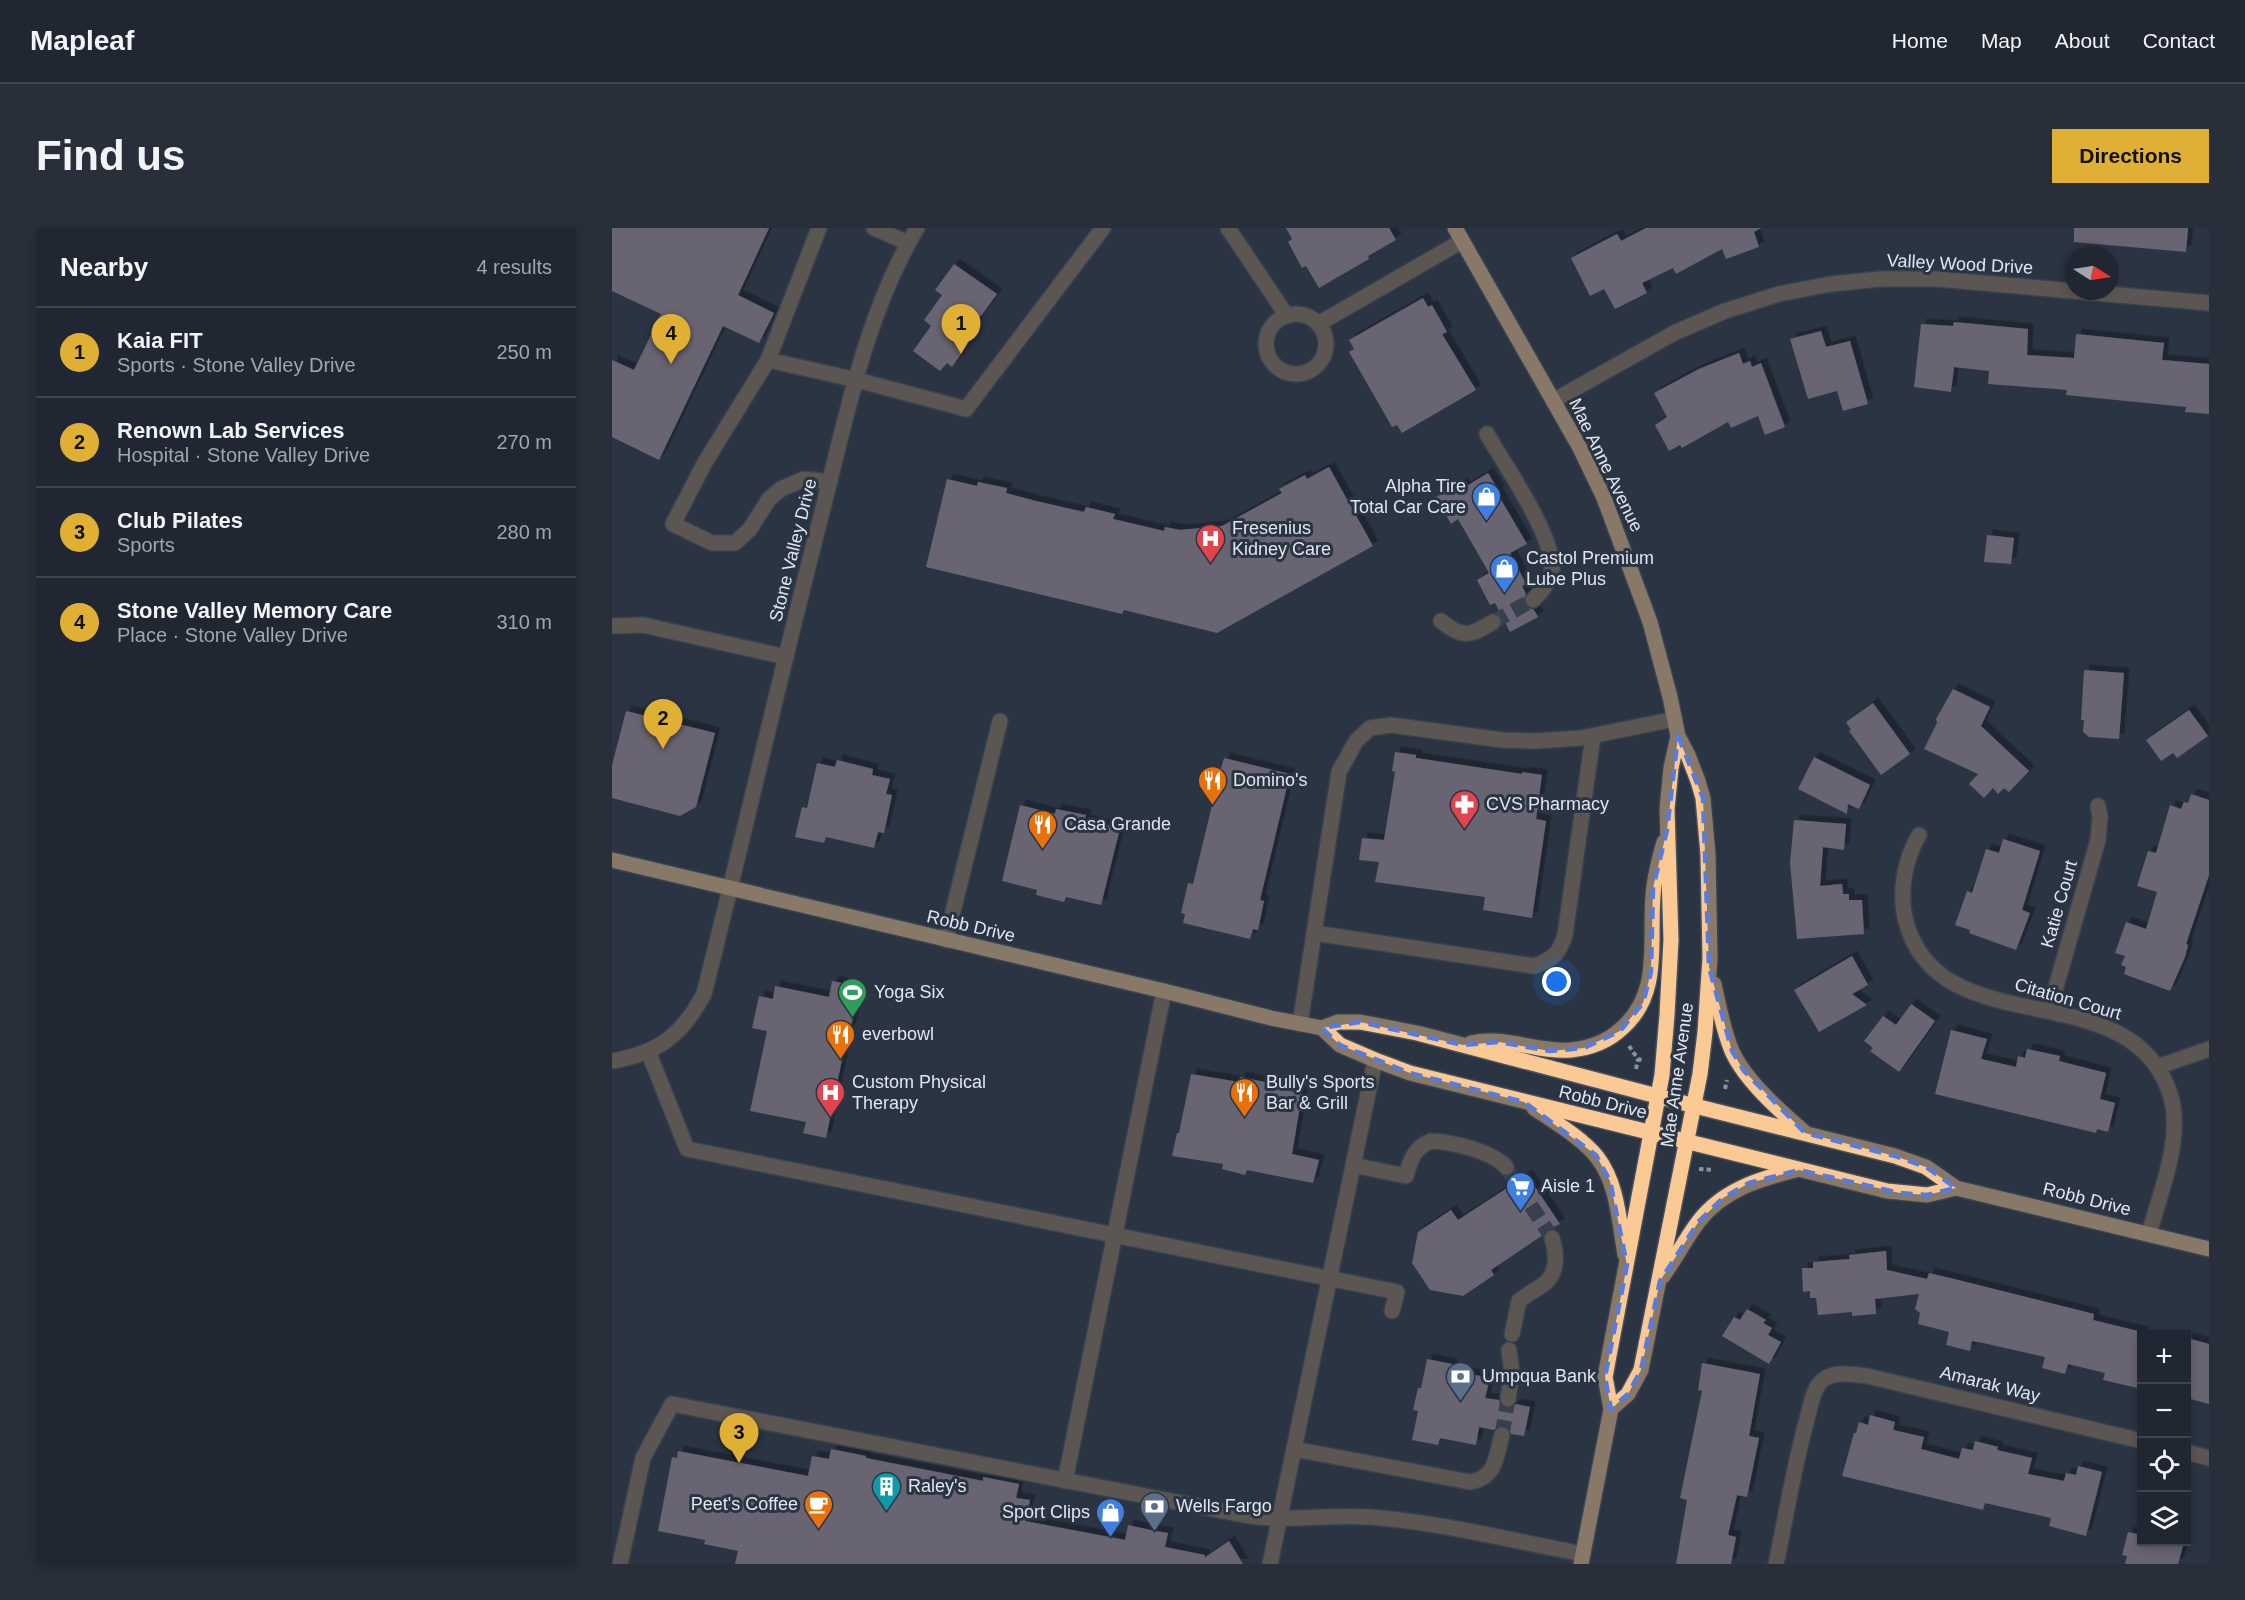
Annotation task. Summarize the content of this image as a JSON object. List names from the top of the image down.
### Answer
{
  "streets": {
    "main road": ["Mae Anne Avenue", "Robb Drive"],
    "street": [
      "Valley Wood Drive",
      "Stone Valley Drive",
      "Katie Court",
      "Citation Court",
      "Amarak Way"
    ]
  },
  "crossings": [
    ["Valley Wood Drive", "Mae Anne Avenue"],
    ["Mae Anne Avenue", "Robb Drive"],
    ["Stone Valley Drive", "Robb Drive"],
    ["Katie Court", "Citation Court"],
    ["Robb Drive", "Citation Court"]
  ],
  "places": {
    "shop": ["Alpha Tire Total Car Care", "Castol Premium Lube Plus", "Sport Clips"],
    "hospital": ["Fresenius Kidney Care", "Custom Physical Therapy"],
    "restaurant": [
      "Domino's",
      "Casa Grande",
      "everbowl",
      "Bully's Sports Bar & Grill"
    ],
    "pharmacy": ["CVS Pharmacy"],
    "sports": ["Yoga Six"],
    "supermarket": ["Aisle 1"],
    "bank": ["Umpqua Bank", "Wells Fargo"],
    "building": ["Raley's"],
    "cafe": ["Peet's Coffee"]
  },
  "north": "right",
  "page": {
    "header": "Mapleaf",
    "nav": [
      "Home",
      "Map",
      "About",
      "Contact"
    ],
    "buttons": "Directions",
    "title": "Find us",
    "heading": ["Nearby", "4 results"],
    "pins": [
      "1",
      "4",
      "2",
      "3"
    ],
    "list": [
      {
        "mark": "1",
        "name": "Kaia FIT",
        "note": "Sports · Stone Valley Drive",
        "value": "250 m"
      },
      {
        "mark": "2",
        "name": "Renown Lab Services",
        "note": "Hospital · Stone Valley Drive",
        "value": "270 m"
      },
      {
        "mark": "3",
        "name": "Club Pilates",
        "note": "Sports",
        "value": "280 m"
      },
      {
        "mark": "4",
        "name": "Stone Valley Memory Care",
        "note": "Place · Stone Valley Drive",
        "value": "310 m"
      }
    ],
    "map_buttons": ["+", "−"]
  }
}
